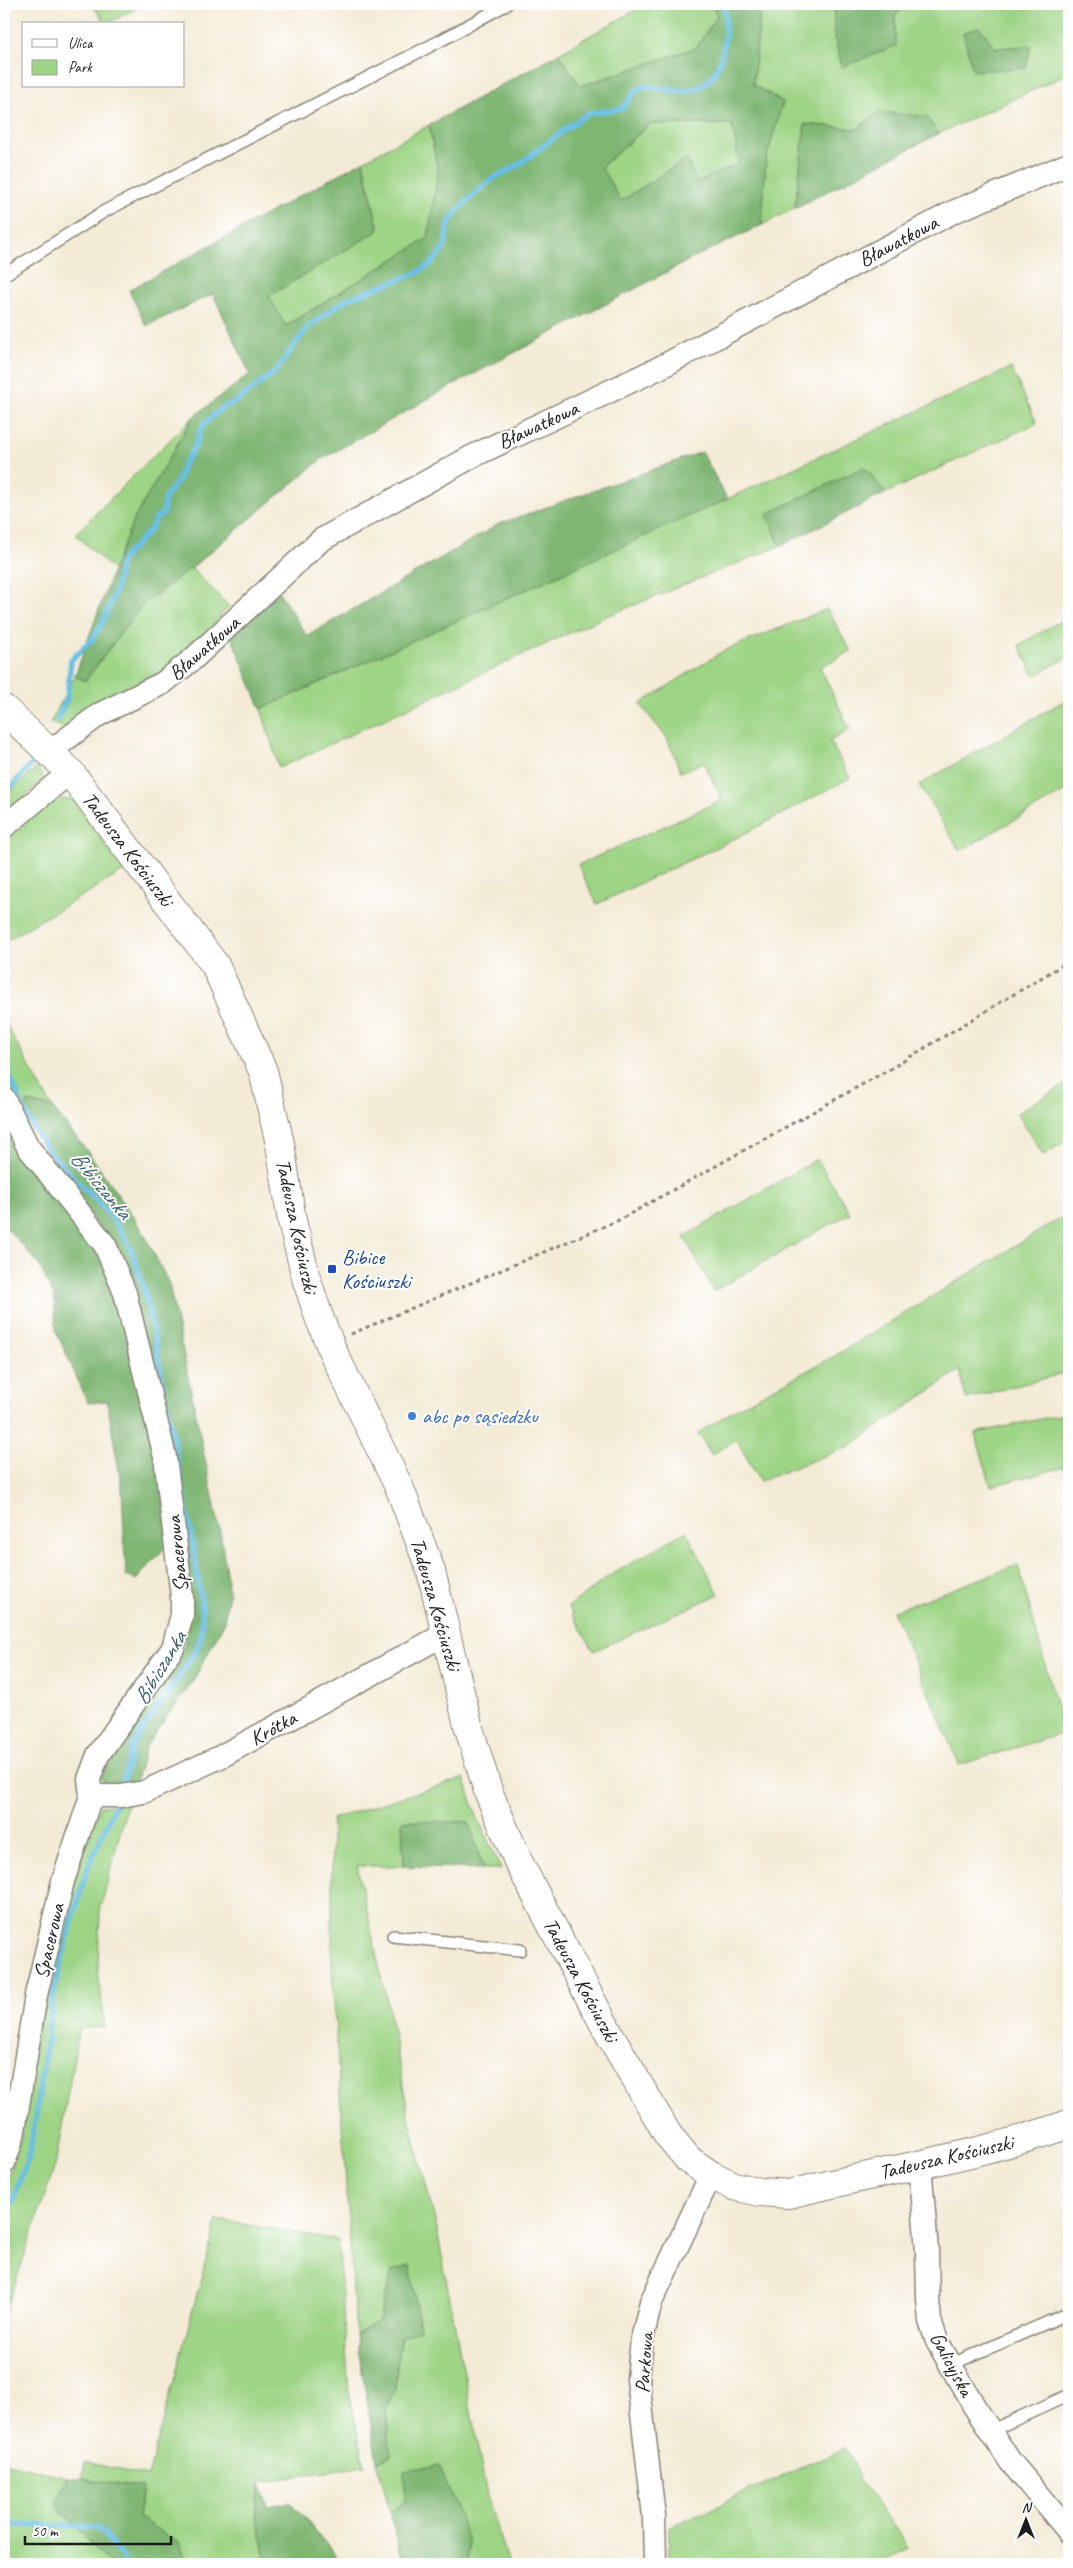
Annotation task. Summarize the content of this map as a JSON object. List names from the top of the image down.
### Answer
{
  "streets": {
    "street": [
      "Bławatkowa",
      "Tadeusza Kościuszki",
      "Spacerowa",
      "Krótka",
      "Parkowa",
      "Galicyjska"
    ]
  },
  "crossings": [
    ["Bławatkowa", "Tadeusza Kościuszki"],
    ["Tadeusza Kościuszki", "Krótka"],
    ["Tadeusza Kościuszki", "Parkowa"],
    ["Tadeusza Kościuszki", "Galicyjska"],
    ["Spacerowa", "Krótka"]
  ],
  "water": ["Bibiczanka"],
  "places": {
    "transit": ["Bibice Kościuszki"],
    "other": ["abc po sąsiedzku"]
  },
  "legend": ["Ulica", "Park"],
  "scale_bar": "50 m",
  "north": "top"
}
